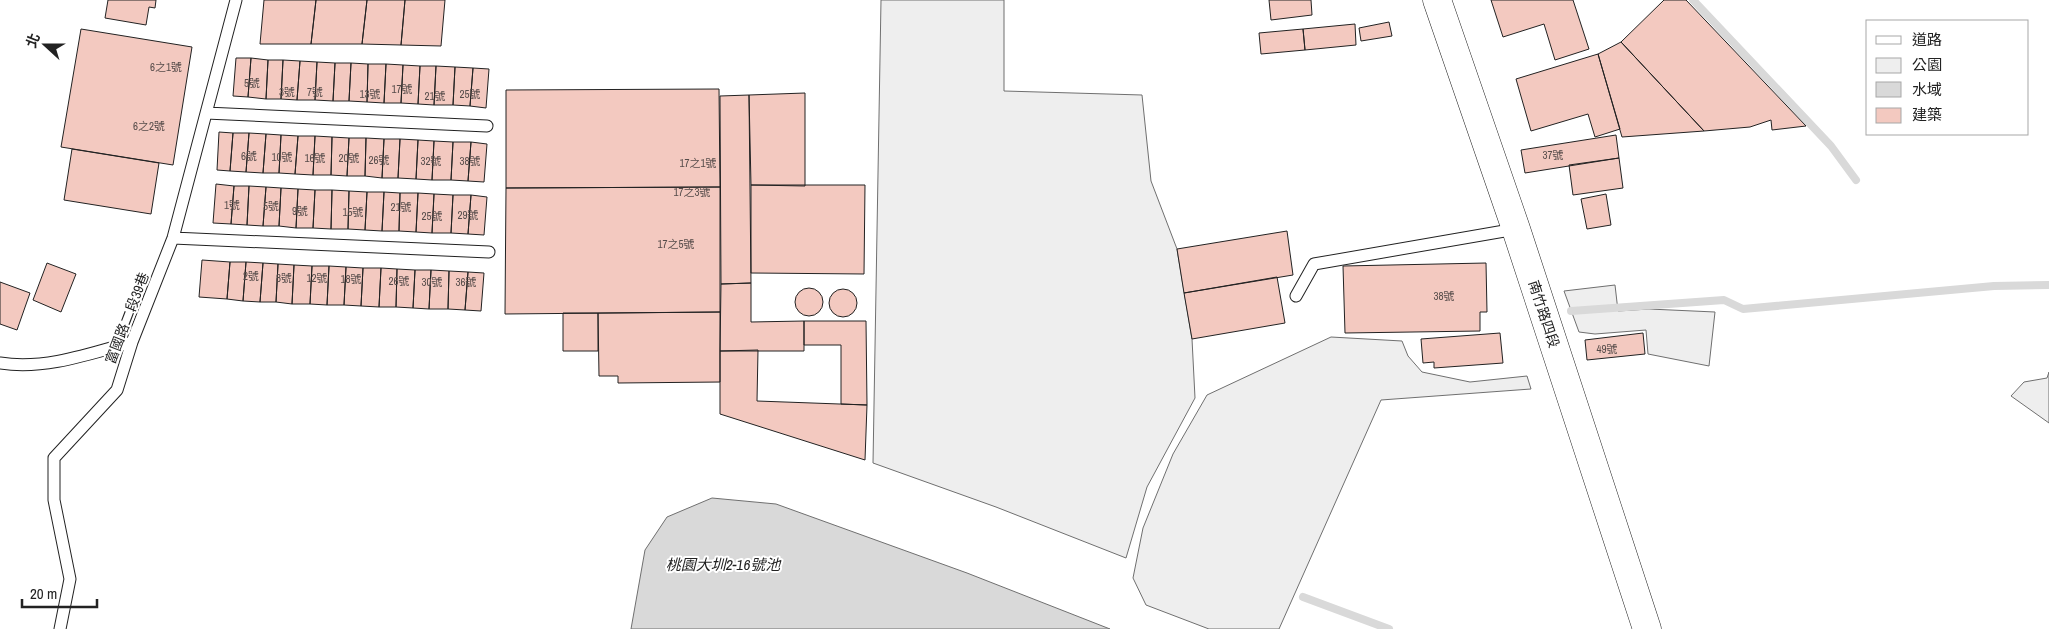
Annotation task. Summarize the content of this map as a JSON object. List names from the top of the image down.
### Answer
{
  "streets": {
    "street": ["南竹路四段"],
    "lane": ["富國路二段39巷"]
  },
  "water": ["桃園大圳2-16號池"],
  "house_numbers": [
    "6之1號",
    "5號",
    "17號",
    "3號",
    "7號",
    "13號",
    "25號",
    "21號",
    "6之2號",
    "37號",
    "6號",
    "10號",
    "16號",
    "20號",
    "26號",
    "32號",
    "38號",
    "17之1號",
    "17之3號",
    "1號",
    "5號",
    "21號",
    "9號",
    "15號",
    "29號",
    "25號",
    "17之5號",
    "2號",
    "8號",
    "12號",
    "18號",
    "26號",
    "30號",
    "36號",
    "38號",
    "49號"
  ],
  "legend": [
    "道路",
    "公園",
    "水域",
    "建築"
  ],
  "scale_bar": "20 m",
  "north": "left"
}
